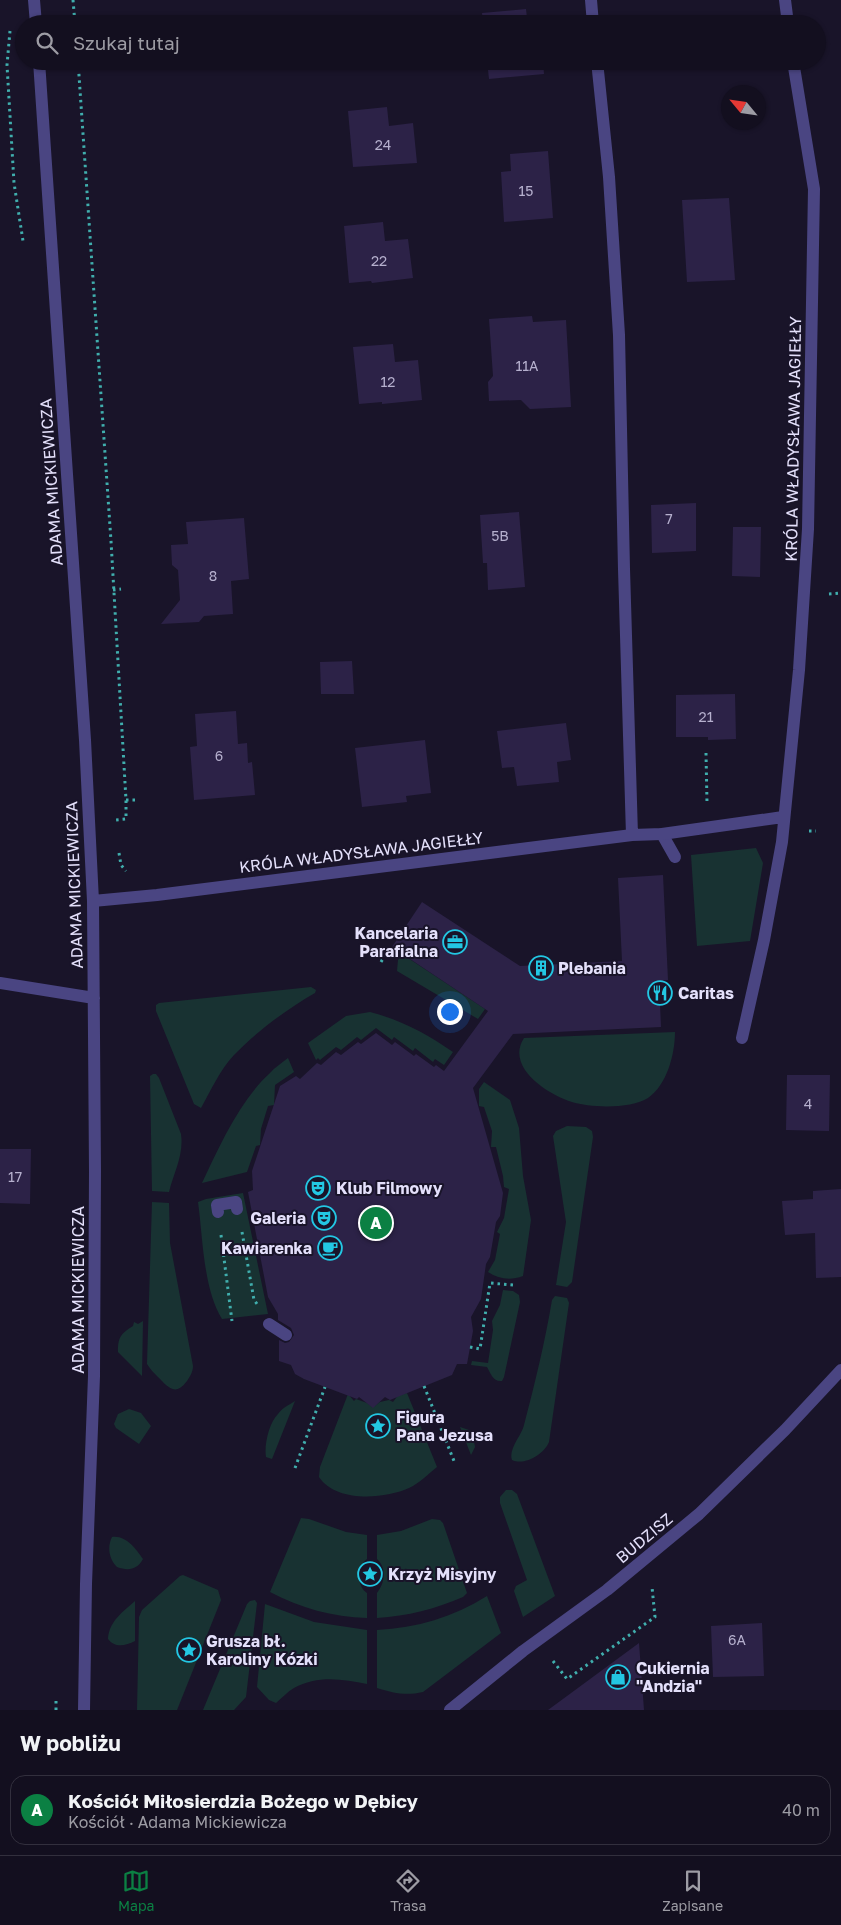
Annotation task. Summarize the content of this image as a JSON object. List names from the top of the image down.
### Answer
{
  "streets": {
    "street": ["KRÓLA WŁADYSŁAWA JAGIEŁŁY", "ADAMA MICKIEWICZA", "BUDZISZ"]
  },
  "crossings": [
    ["KRÓLA WŁADYSŁAWA JAGIEŁŁY", "ADAMA MICKIEWICZA"]
  ],
  "places": {
    "office": ["Kancelaria Parafialna"],
    "building": ["Plebania"],
    "restaurant": ["Caritas"],
    "theatre": ["Klub Filmowy", "Galeria"],
    "cafe": ["Kawiarenka"],
    "place": ["Figura Pana Jezusa", "Krzyż Misyjny", "Grusza bł. Karoliny Kózki"],
    "shop": ["Cukiernia \"Andzia\""]
  },
  "house_numbers": [
    "24",
    "15",
    "22",
    "11A",
    "12",
    "7",
    "5B",
    "8",
    "21",
    "6",
    "4",
    "17",
    "6A"
  ],
  "north": "top left",
  "page": {
    "search": "Szukaj tutaj",
    "pins": "A",
    "heading": "W pobliżu",
    "list": [
      {
        "mark": "A",
        "name": "Kościół Miłosierdzia Bożego w Dębicy",
        "note": "Kościół · Adama Mickiewicza",
        "value": "40 m"
      }
    ],
    "nav": ["Mapa", "Trasa", "Zapisane"]
  }
}
